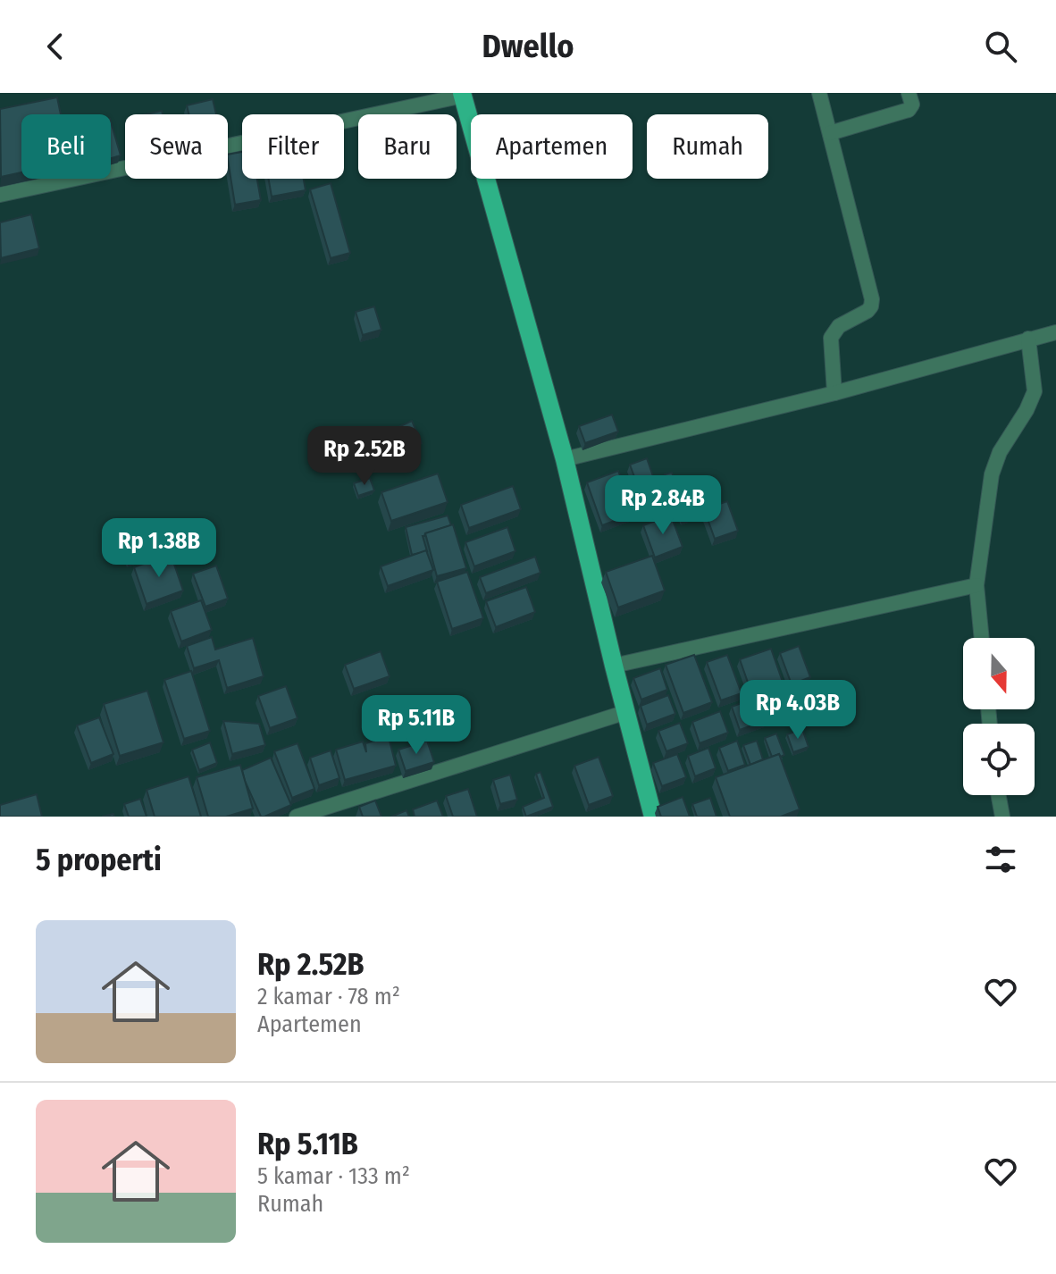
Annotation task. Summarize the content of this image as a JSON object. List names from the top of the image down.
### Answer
{
  "north": "bottom",
  "page": {
    "header": "Dwello",
    "chip": [
      "Beli",
      "Sewa",
      "Filter",
      "Baru",
      "Apartemen",
      "Rumah"
    ],
    "price": [
      "Rp 2.52B",
      "Rp 2.84B",
      "Rp 1.38B",
      "Rp 4.03B",
      "Rp 5.11B"
    ],
    "heading": "5 properti",
    "list": [
      {
        "name": "Rp 2.52B",
        "note": "2 kamar · 78 m² · Apartemen"
      },
      {
        "name": "Rp 5.11B",
        "note": "5 kamar · 133 m² · Rumah"
      }
    ]
  }
}
